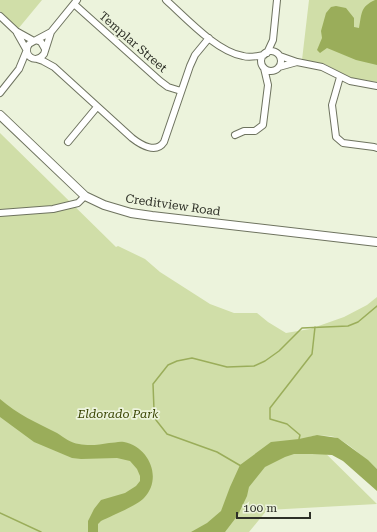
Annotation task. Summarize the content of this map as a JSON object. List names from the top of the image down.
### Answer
{
  "streets": {
    "street": ["Templar Street", "Creditview Road"]
  },
  "parks": ["Eldorado Park"],
  "scale_bar": "100 m"
}
